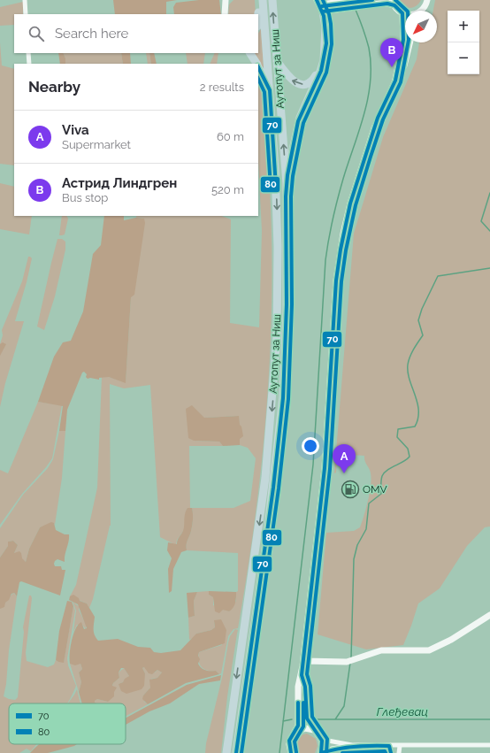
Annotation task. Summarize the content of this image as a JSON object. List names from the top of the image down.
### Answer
{
  "streets": {
    "highway": ["Аутопут за Ниш"]
  },
  "water": ["Глеђевац"],
  "places": {
    "fuel station": ["OMV"]
  },
  "lines": ["transit line 70", "transit line 80"],
  "legend": ["70", "80"],
  "north": "bottom left",
  "page": {
    "map_buttons": ["+", "−"],
    "search": "Search here",
    "pins": ["B", "A"],
    "heading": ["Nearby", "2 results"],
    "list": [
      {
        "mark": "A",
        "name": "Viva",
        "note": "Supermarket",
        "value": "60 m"
      },
      {
        "mark": "B",
        "name": "Астрид Линдгрен",
        "note": "Bus stop",
        "value": "520 m"
      }
    ]
  }
}
